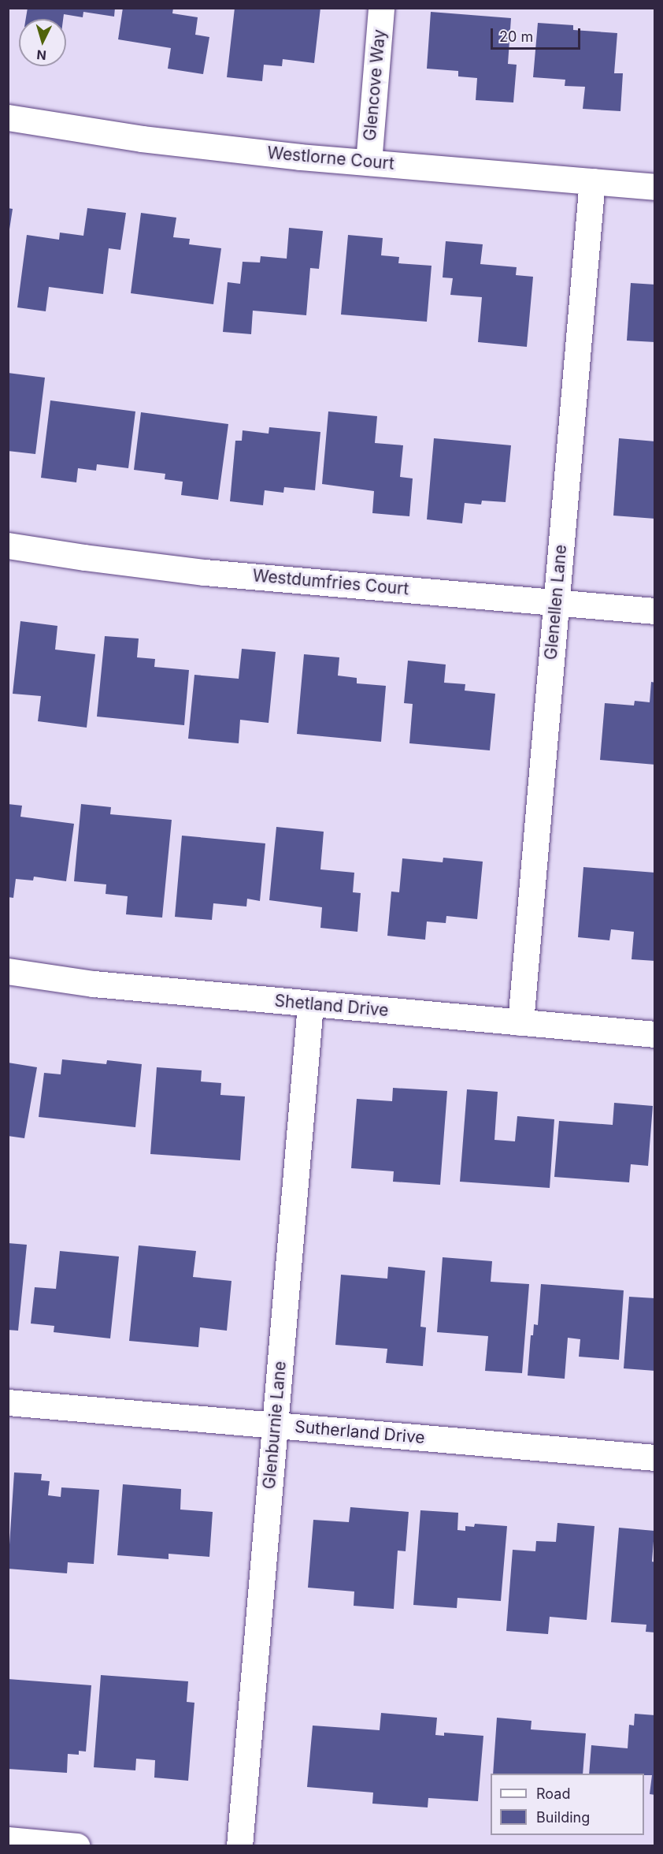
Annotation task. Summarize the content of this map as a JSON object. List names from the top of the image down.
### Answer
{
  "streets": {
    "street": [
      "Glencove Way",
      "Westlorne Court",
      "Westdumfries Court",
      "Glenellen Lane",
      "Shetland Drive",
      "Glenburnie Lane",
      "Sutherland Drive"
    ]
  },
  "crossings": [
    ["Glencove Way", "Westlorne Court"],
    ["Westlorne Court", "Glenellen Lane"],
    ["Westdumfries Court", "Glenellen Lane"],
    ["Glenellen Lane", "Shetland Drive"],
    ["Shetland Drive", "Glenburnie Lane"],
    ["Glenburnie Lane", "Sutherland Drive"]
  ],
  "legend": ["Road", "Building"],
  "scale_bar": "20 m",
  "north": "bottom"
}
